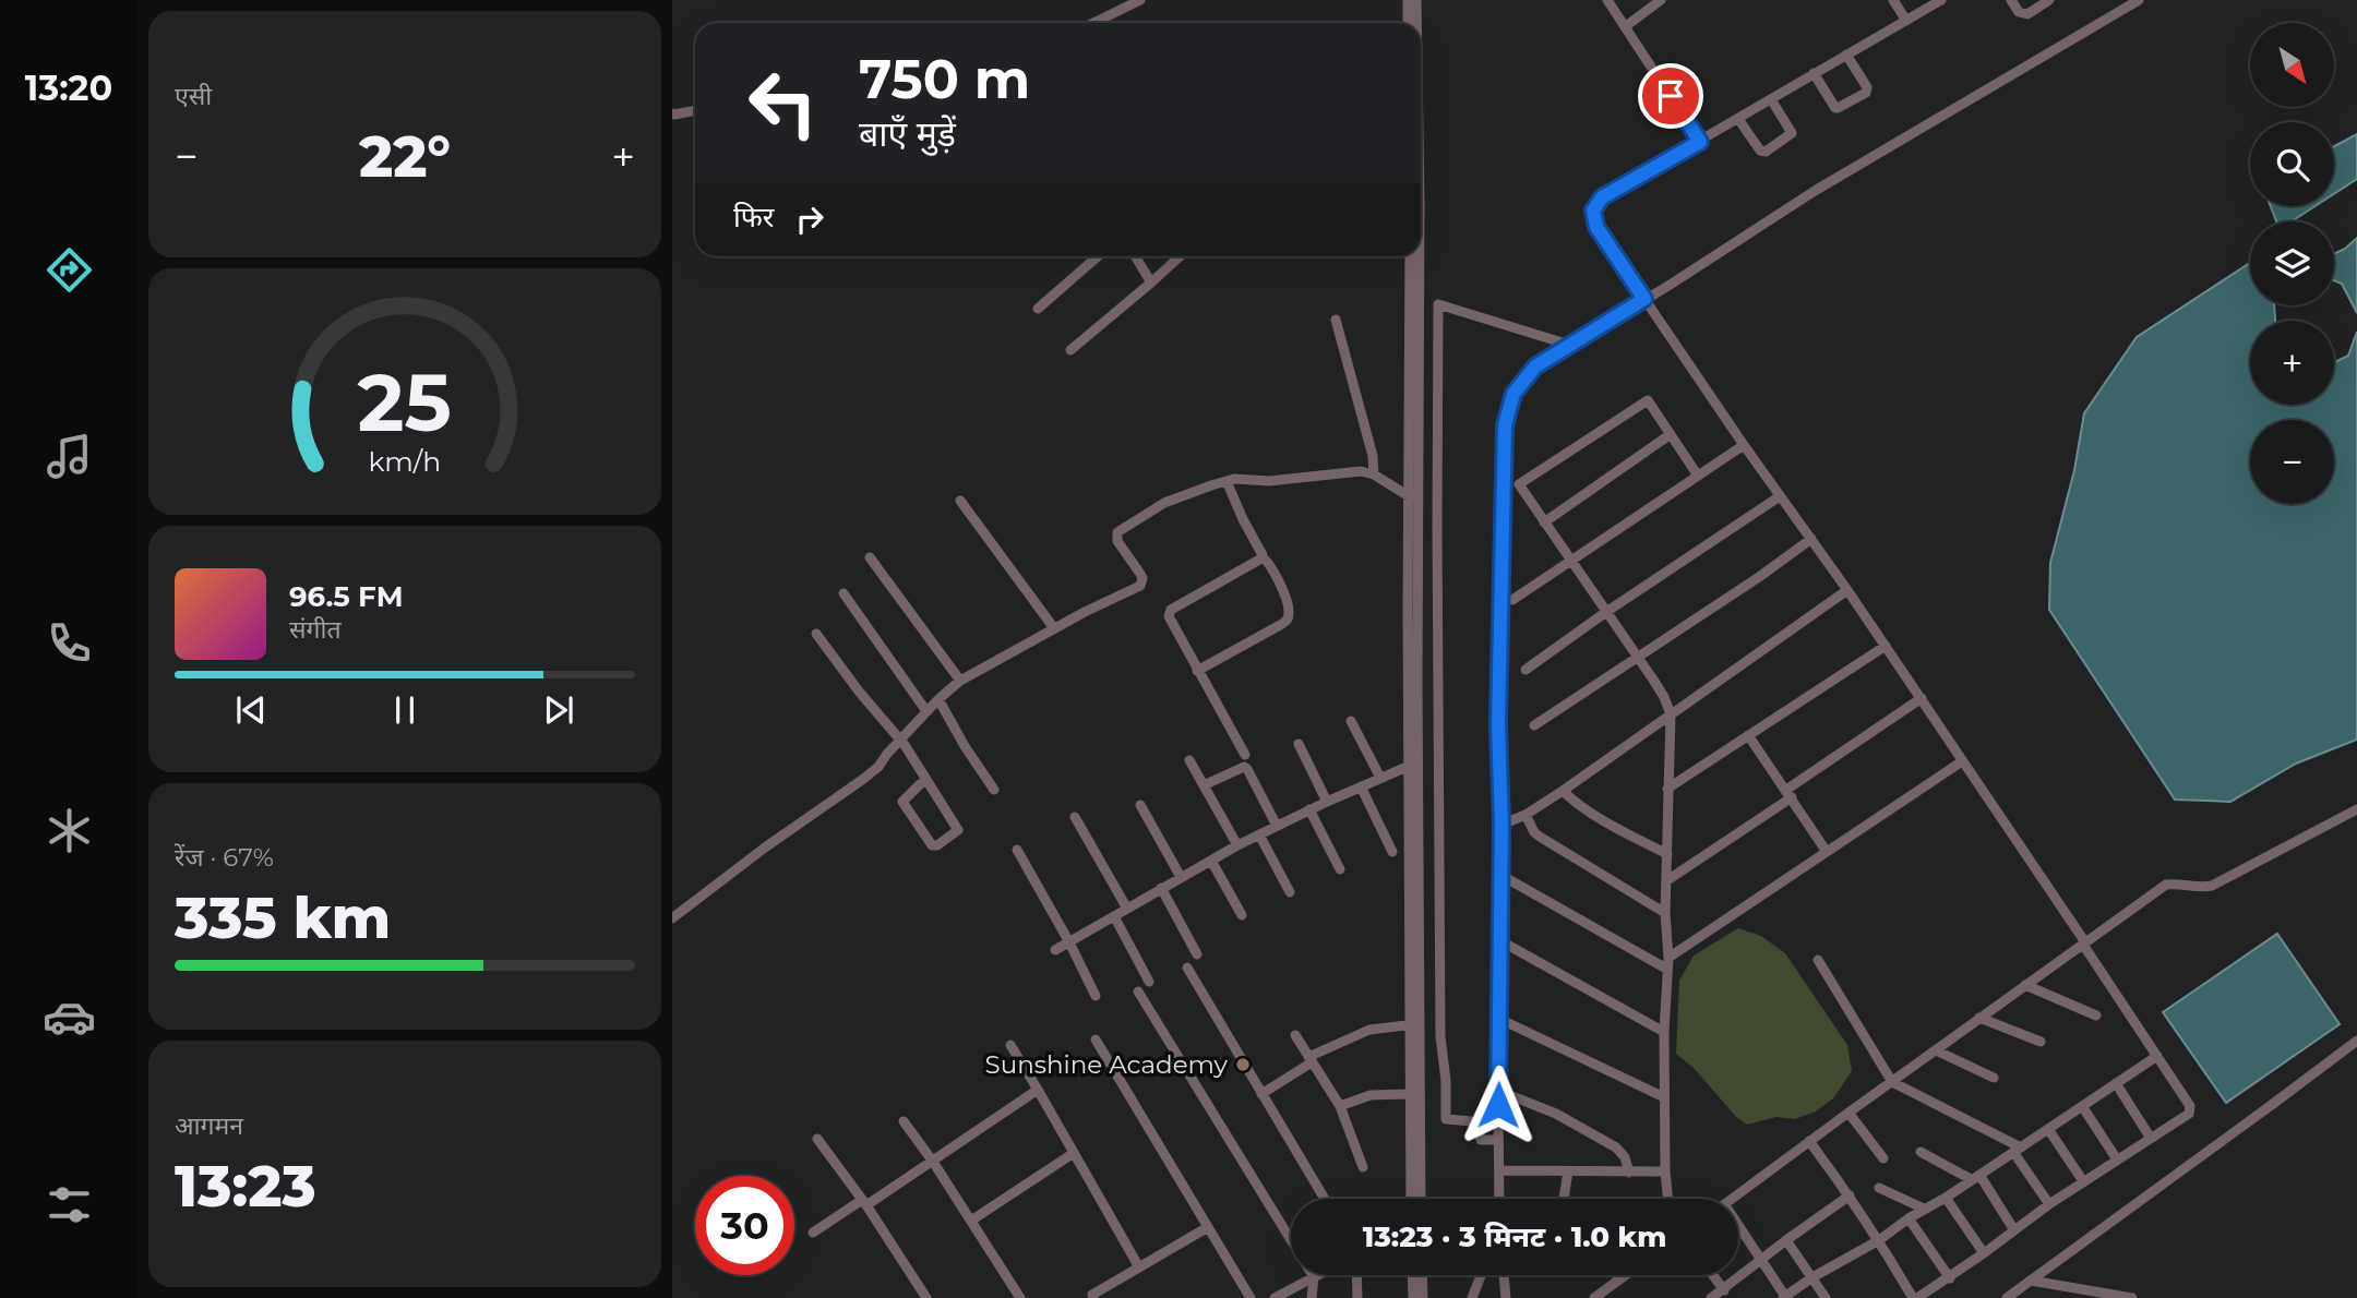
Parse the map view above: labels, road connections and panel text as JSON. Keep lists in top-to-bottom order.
{
  "places": ["Sunshine Academy"],
  "north": "bottom right",
  "page": {
    "tabs": "13:20",
    "tile": [
      "एसी",
      ["रेंज · 67%", "335 km"],
      ["आगमन", "13:23"]
    ],
    "map_buttons": ["+", "−"],
    "turn": ["750 m", "बाएँ मुड़ें"],
    "heat": ["−", "22°", "+"],
    "then": "फिर",
    "song": ["96.5 FM", "संगीत"],
    "limit": "30",
    "trip": "13:23 · 3 मिनट · 1.0 km",
    "gauge": ["25", "km/h"]
  }
}
